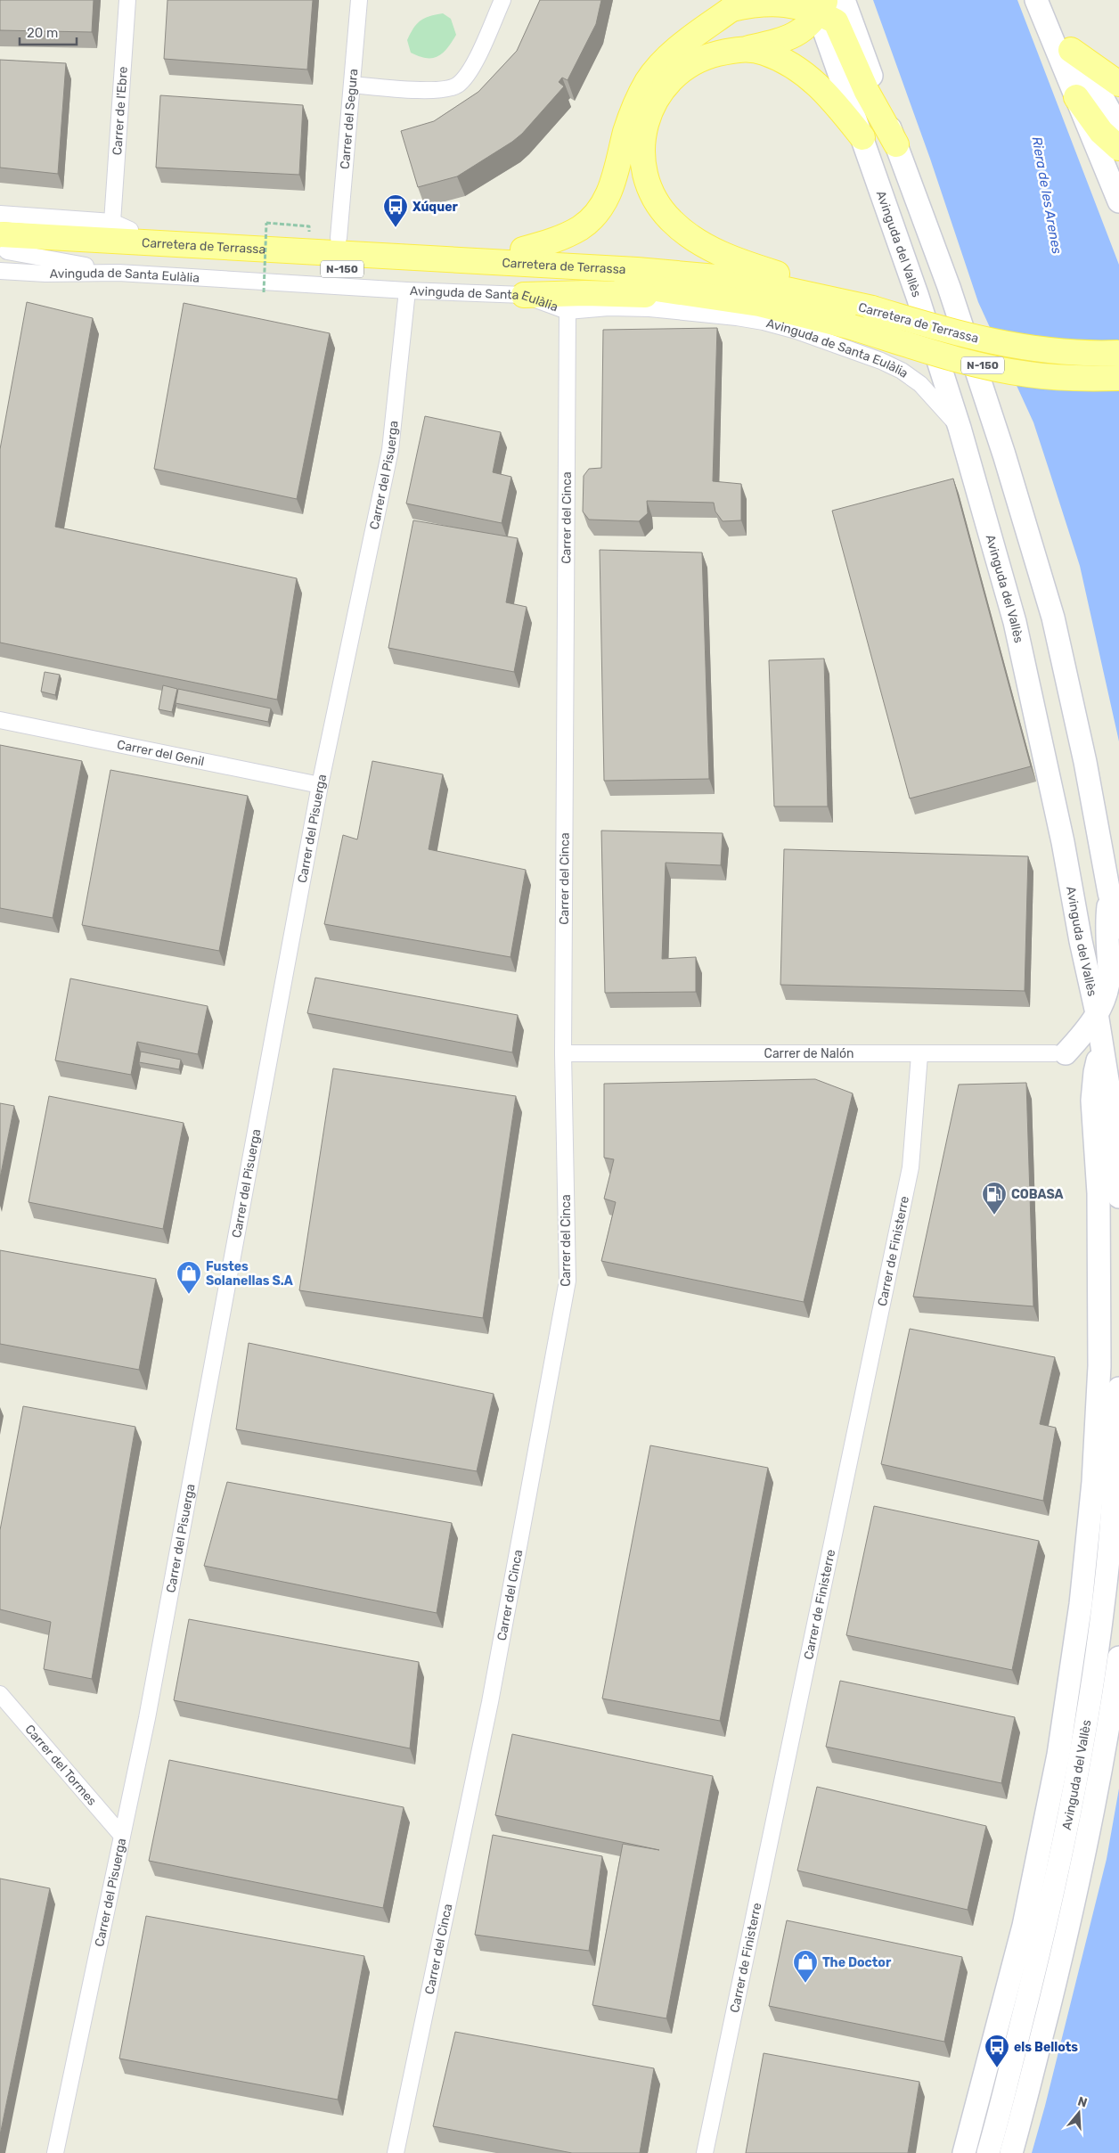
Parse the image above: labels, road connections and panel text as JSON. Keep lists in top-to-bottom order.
{
  "streets": {
    "main road": ["Avinguda del Vallès", "Carretera de Terrassa", "N-150"],
    "street": [
      "Carrer de l'Ebre",
      "Carrer del Segura",
      "Avinguda de Santa Eulàlia",
      "Carrer del Pisuerga",
      "Carrer del Cinca",
      "Carrer del Genil",
      "Carrer de Nalón",
      "Carrer de Finisterre",
      "Carrer del Tormes"
    ]
  },
  "crossings": [
    ["Avinguda del Vallès", "Avinguda de Santa Eulàlia"],
    ["Carretera de Terrassa", "Avinguda de Santa Eulàlia"],
    ["Avinguda de Santa Eulàlia", "Carrer del Pisuerga"],
    ["Avinguda de Santa Eulàlia", "Carrer del Cinca"],
    ["Carrer del Pisuerga", "Carrer del Genil"],
    ["Carrer del Pisuerga", "Carrer del Tormes"],
    ["Carrer del Cinca", "Carrer de Nalón"],
    ["Carrer de Nalón", "Carrer de Finisterre"]
  ],
  "water": ["Riera de les Arenes"],
  "places": {
    "bus stop": ["Xúquer", "els Bellots"],
    "fuel station": ["COBASA"],
    "shop": ["Fustes Solanellas S.A", "The Doctor"]
  },
  "scale_bar": "20 m",
  "north": "top"
}
